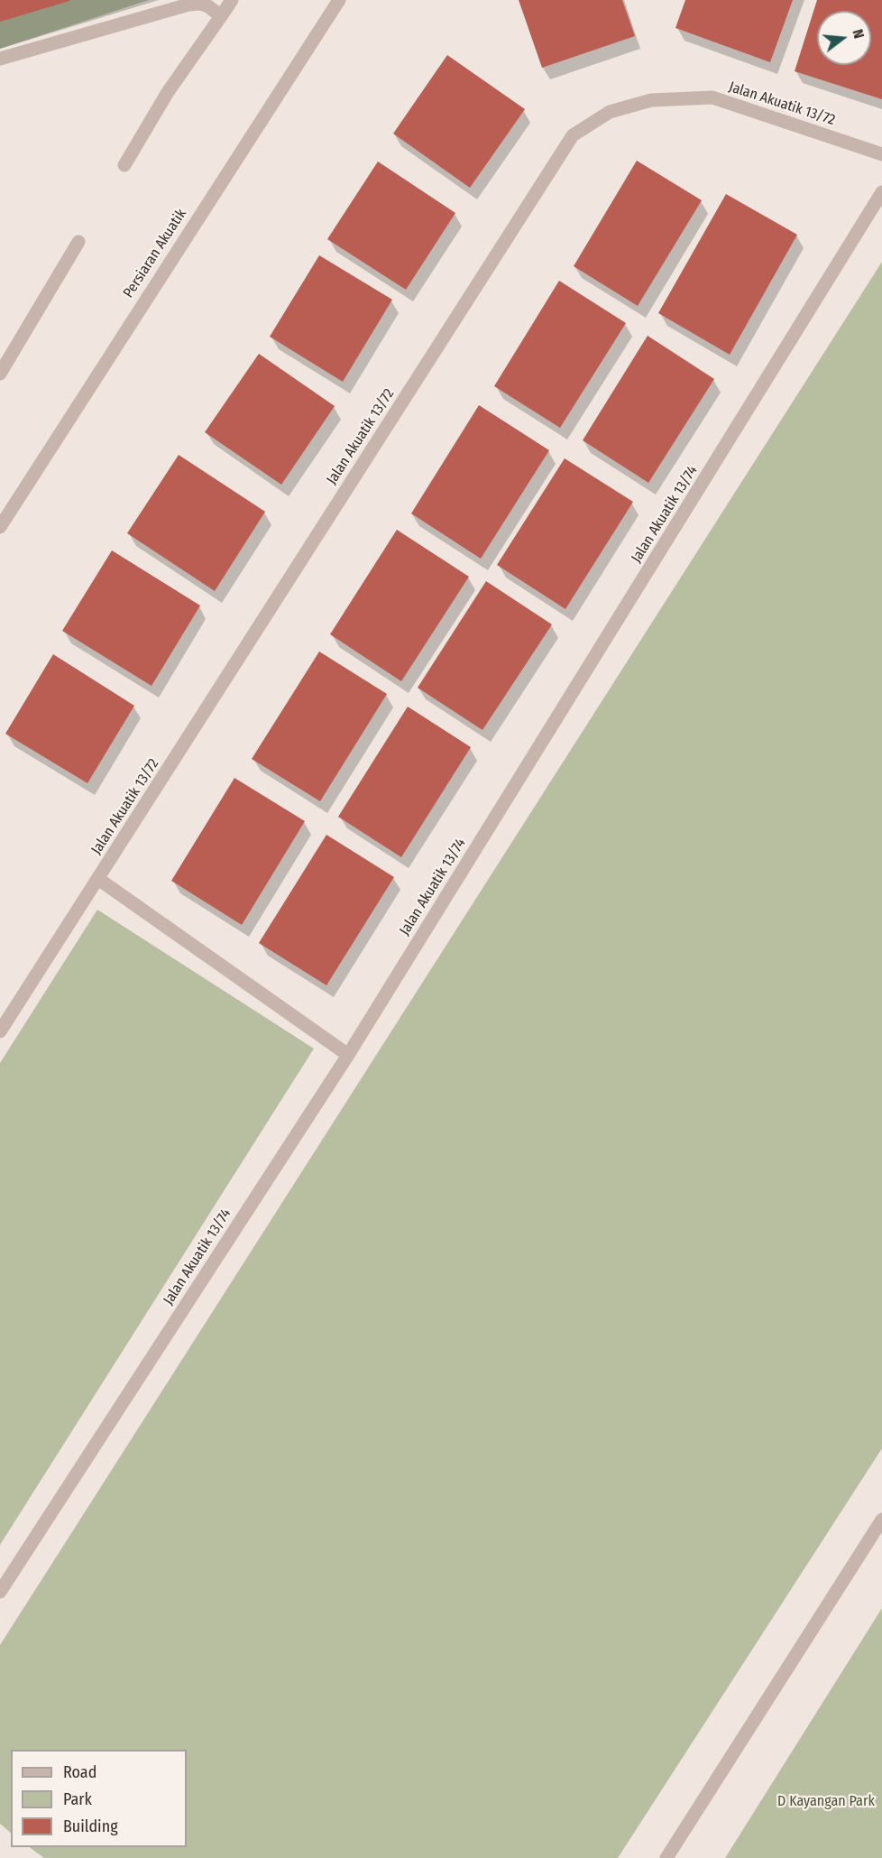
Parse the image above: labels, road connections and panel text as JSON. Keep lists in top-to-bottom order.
{
  "streets": {
    "street": ["Jalan Akuatik 13/72", "Persiaran Akuatik", "Jalan Akuatik 13/74"]
  },
  "parks": ["D Kayangan Park"],
  "legend": ["Road", "Park", "Building"],
  "north": "right"
}
